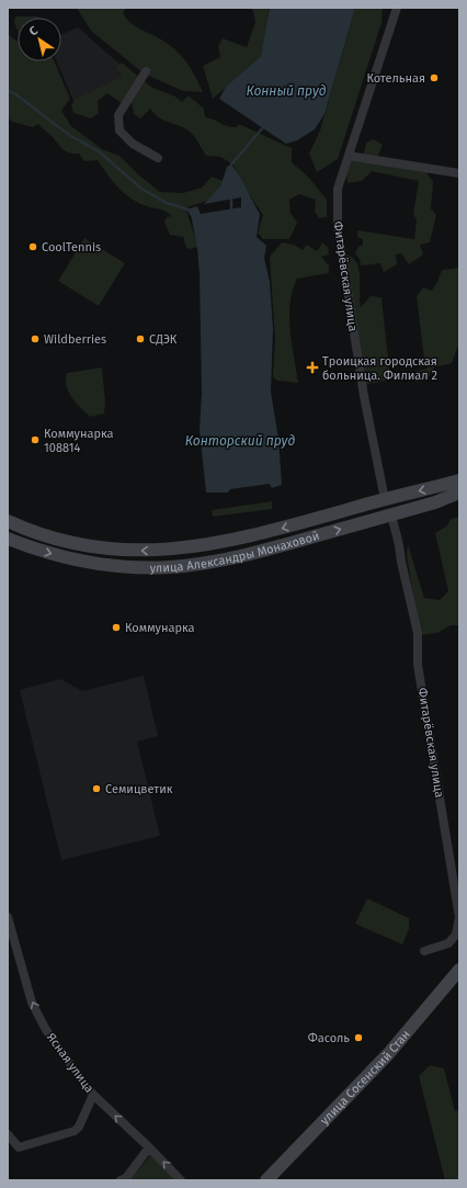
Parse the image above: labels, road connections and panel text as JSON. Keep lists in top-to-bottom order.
{
  "streets": {
    "main road": ["улица Александры Монаховой", "улица Сосенский Стан"],
    "street": ["Фитарёвская улица", "Ясная улица"]
  },
  "crossings": [
    ["Фитарёвская улица", "улица Александры Монаховой"]
  ],
  "one_way": ["Ясная улица"],
  "water": ["Конный пруд", "Конторский пруд"],
  "places": {
    "other": [
      "Котельная",
      "CoolTennis",
      "Wildberries",
      "СДЭК",
      "Коммунарка 108814",
      "Коммунарка",
      "Семицветик",
      "Фасоль"
    ],
    "health": ["Троицкая городская больница. Филиал 2"]
  },
  "north": "top left"
}
